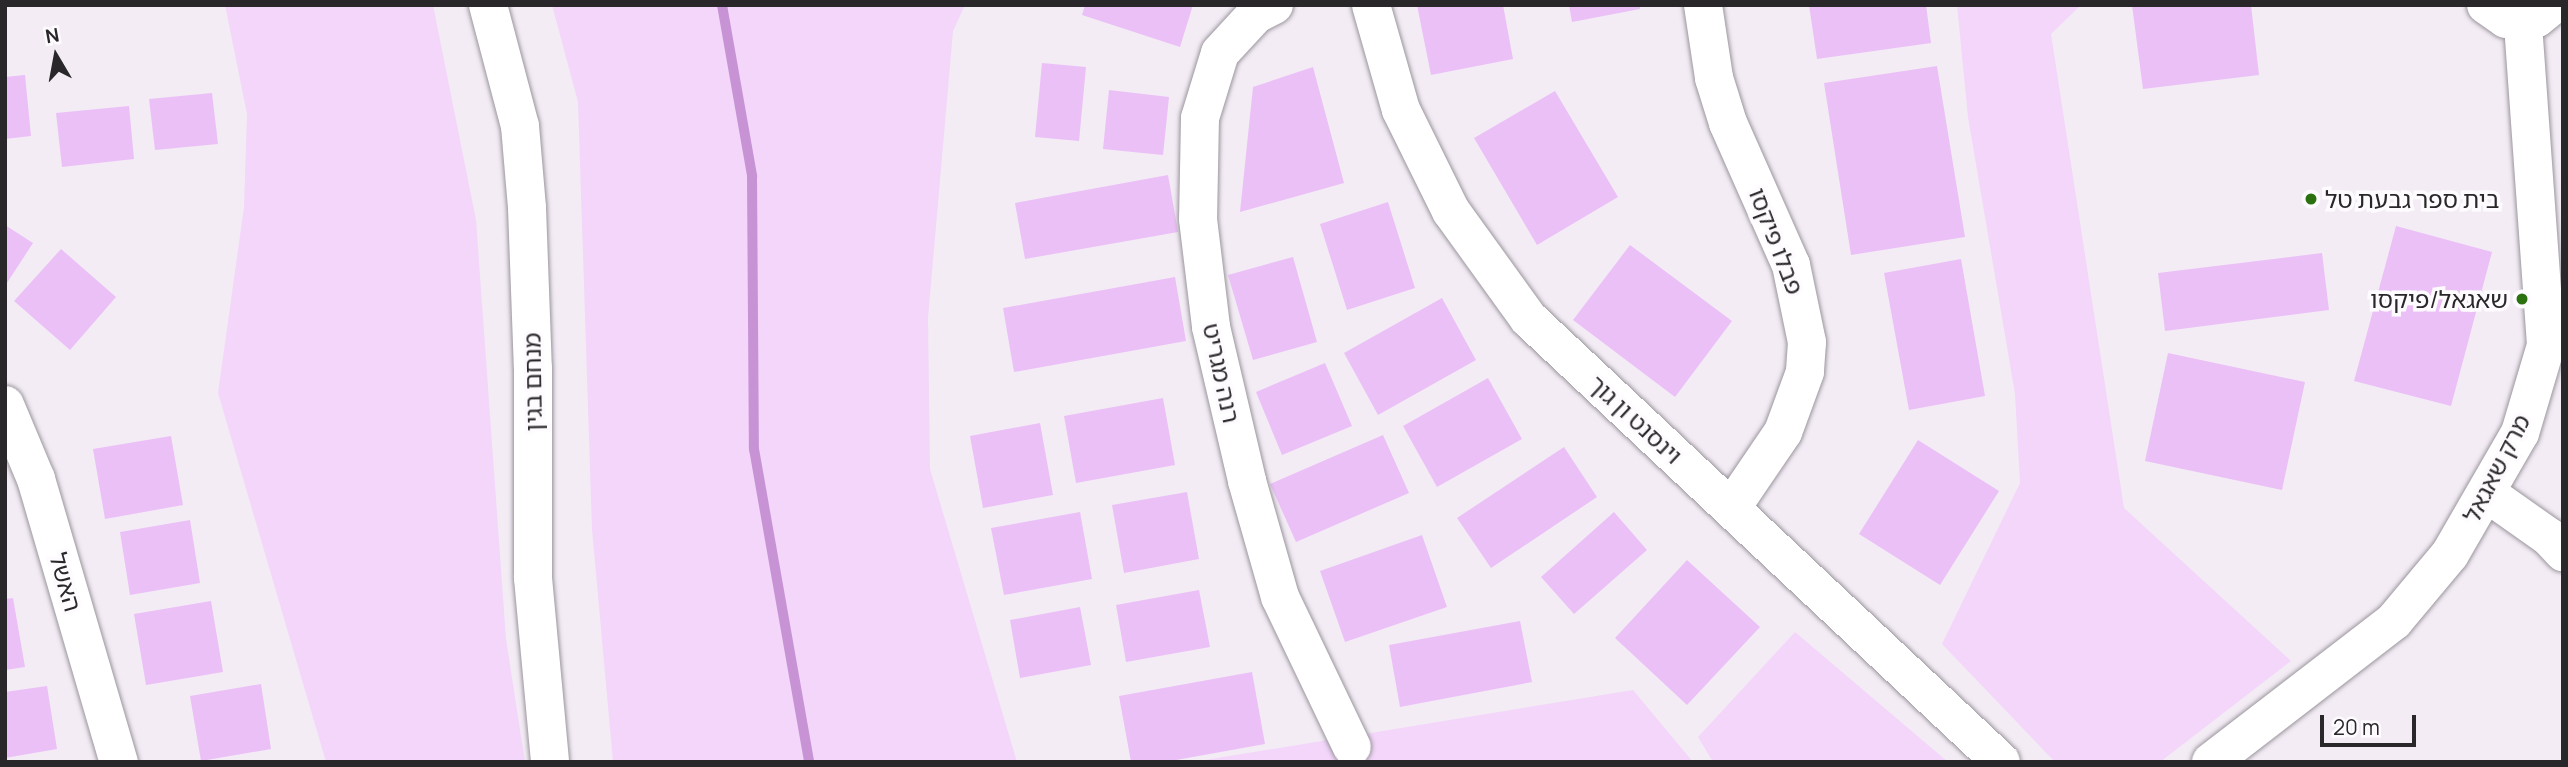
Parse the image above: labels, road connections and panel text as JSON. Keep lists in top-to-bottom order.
{
  "streets": {
    "street": [
      "פבלו פיקסו",
      "רנה מגריט",
      "מנחם בגין",
      "וינסנט ון גוך",
      "מרק שאגאל",
      "האשל"
    ]
  },
  "crossings": [
    ["פבלו פיקסו", "וינסנט ון גוך"]
  ],
  "places": ["בית ספר גבעת טל", "שאגאל/פיקסו"],
  "scale_bar": "20 m",
  "north": "top"
}
